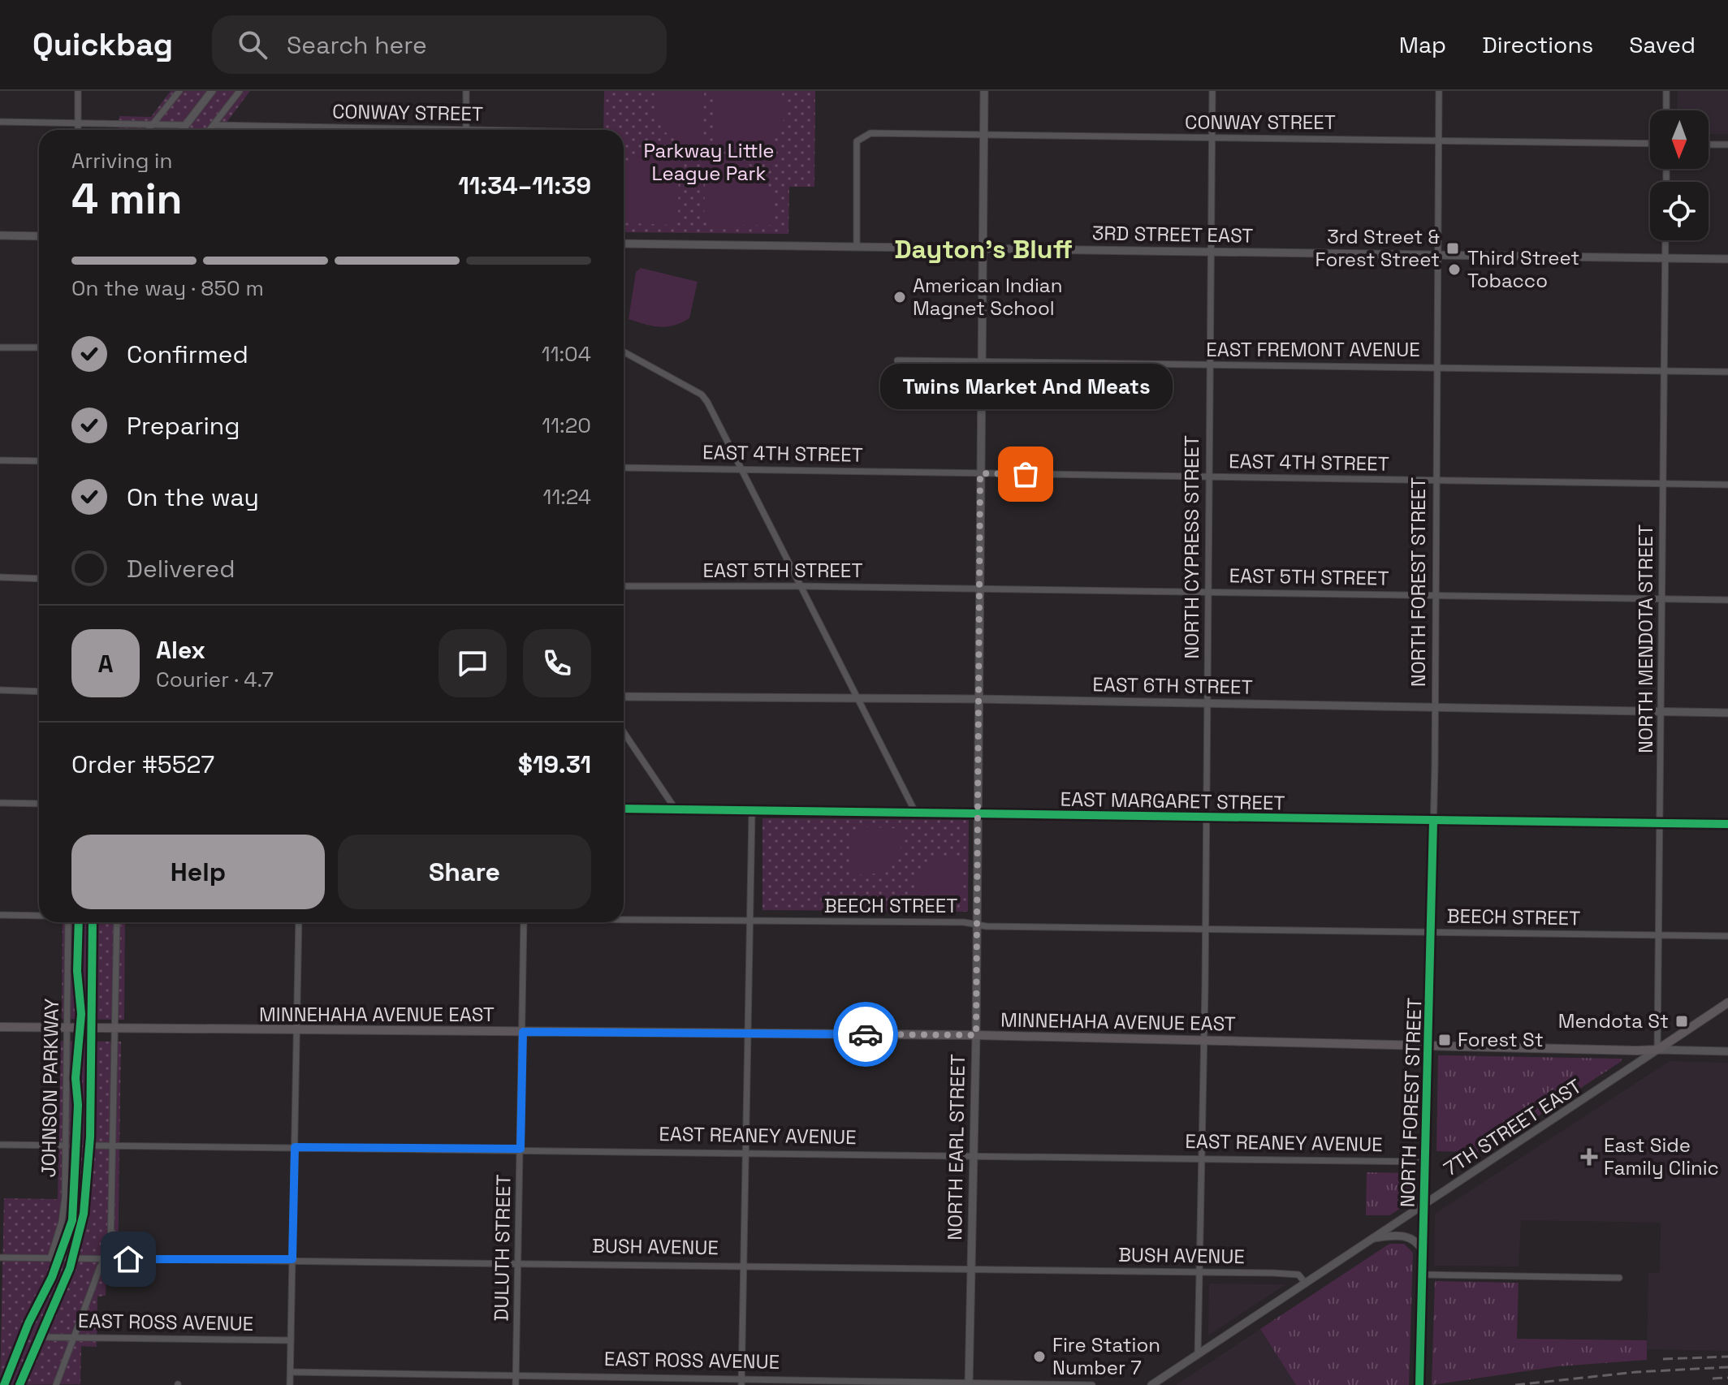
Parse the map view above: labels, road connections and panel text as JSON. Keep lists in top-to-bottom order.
{
  "streets": {
    "main road": ["MINNEHAHA AVENUE EAST", "7TH STREET EAST"],
    "street": [
      "CONWAY STREET",
      "3RD STREET EAST",
      "EAST FREMONT AVENUE",
      "EAST 4TH STREET",
      "NORTH CYPRESS STREET",
      "EAST 5TH STREET",
      "NORTH FOREST STREET",
      "NORTH MENDOTA STREET",
      "EAST 6TH STREET",
      "EAST MARGARET STREET",
      "BEECH STREET",
      "JOHNSON PARKWAY",
      "EAST REANEY AVENUE",
      "NORTH EARL STREET",
      "BUSH AVENUE",
      "DULUTH STREET",
      "EAST ROSS AVENUE"
    ]
  },
  "crossings": [
    ["CONWAY STREET", "3RD STREET EAST"],
    ["CONWAY STREET", "NORTH CYPRESS STREET"],
    ["CONWAY STREET", "NORTH FOREST STREET"],
    ["CONWAY STREET", "NORTH EARL STREET"],
    ["3RD STREET EAST", "NORTH CYPRESS STREET"],
    ["3RD STREET EAST", "NORTH FOREST STREET"],
    ["3RD STREET EAST", "NORTH MENDOTA STREET"],
    ["3RD STREET EAST", "NORTH EARL STREET"],
    ["EAST FREMONT AVENUE", "NORTH CYPRESS STREET"],
    ["EAST FREMONT AVENUE", "NORTH FOREST STREET"],
    ["EAST FREMONT AVENUE", "NORTH MENDOTA STREET"],
    ["EAST FREMONT AVENUE", "NORTH EARL STREET"],
    ["EAST 4TH STREET", "NORTH CYPRESS STREET"],
    ["EAST 4TH STREET", "NORTH FOREST STREET"],
    ["EAST 4TH STREET", "NORTH MENDOTA STREET"],
    ["EAST 4TH STREET", "NORTH EARL STREET"],
    ["NORTH CYPRESS STREET", "EAST 5TH STREET"],
    ["NORTH CYPRESS STREET", "EAST 6TH STREET"],
    ["NORTH CYPRESS STREET", "EAST MARGARET STREET"],
    ["NORTH CYPRESS STREET", "BEECH STREET"],
    ["NORTH CYPRESS STREET", "MINNEHAHA AVENUE EAST"],
    ["NORTH CYPRESS STREET", "7TH STREET EAST"],
    ["NORTH CYPRESS STREET", "EAST REANEY AVENUE"],
    ["NORTH CYPRESS STREET", "BUSH AVENUE"],
    ["EAST 5TH STREET", "NORTH FOREST STREET"],
    ["EAST 5TH STREET", "NORTH MENDOTA STREET"],
    ["EAST 5TH STREET", "NORTH EARL STREET"],
    ["NORTH FOREST STREET", "EAST 6TH STREET"],
    ["NORTH FOREST STREET", "EAST MARGARET STREET"],
    ["NORTH FOREST STREET", "BEECH STREET"],
    ["NORTH FOREST STREET", "MINNEHAHA AVENUE EAST"],
    ["NORTH FOREST STREET", "7TH STREET EAST"],
    ["NORTH FOREST STREET", "EAST REANEY AVENUE"],
    ["NORTH MENDOTA STREET", "EAST 6TH STREET"],
    ["NORTH MENDOTA STREET", "EAST MARGARET STREET"],
    ["NORTH MENDOTA STREET", "BEECH STREET"],
    ["NORTH MENDOTA STREET", "MINNEHAHA AVENUE EAST"],
    ["NORTH MENDOTA STREET", "7TH STREET EAST"],
    ["EAST 6TH STREET", "NORTH EARL STREET"],
    ["EAST MARGARET STREET", "NORTH EARL STREET"],
    ["BEECH STREET", "NORTH EARL STREET"],
    ["MINNEHAHA AVENUE EAST", "JOHNSON PARKWAY"],
    ["MINNEHAHA AVENUE EAST", "7TH STREET EAST"],
    ["MINNEHAHA AVENUE EAST", "NORTH EARL STREET"],
    ["MINNEHAHA AVENUE EAST", "DULUTH STREET"],
    ["JOHNSON PARKWAY", "EAST REANEY AVENUE"],
    ["JOHNSON PARKWAY", "BUSH AVENUE"],
    ["JOHNSON PARKWAY", "EAST ROSS AVENUE"],
    ["7TH STREET EAST", "BUSH AVENUE"],
    ["EAST REANEY AVENUE", "NORTH EARL STREET"],
    ["EAST REANEY AVENUE", "DULUTH STREET"],
    ["NORTH EARL STREET", "BUSH AVENUE"],
    ["NORTH EARL STREET", "EAST ROSS AVENUE"],
    ["BUSH AVENUE", "DULUTH STREET"],
    ["DULUTH STREET", "EAST ROSS AVENUE"]
  ],
  "districts": ["Dayton's Bluff"],
  "parks": ["Parkway Little League Park"],
  "places": {
    "transit": ["3rd Street & Forest Street", "Mendota St", "Forest St"],
    "other": [
      "Third Street Tobacco",
      "American Indian Magnet School",
      "Twins Market And Meats",
      "Fire Station Number 7"
    ],
    "health": ["East Side Family Clinic"]
  },
  "north": "bottom",
  "page": {
    "header": "Quickbag",
    "search": "Search here",
    "nav": ["Map", "Directions", "Saved"],
    "heading": ["4 min", "Arriving in", "11:34–11:39"],
    "panel": [
      "Alex",
      "Courier · 4.7",
      "Order #5527",
      "$19.31"
    ],
    "bar": "On the way · 850 m",
    "list": [
      ["Confirmed", "11:04"],
      ["Preparing", "11:20"],
      ["On the way", "11:24"],
      "Delivered"
    ],
    "bubble": "Twins Market And Meats",
    "round": "A",
    "buttons": ["Help", "Share"]
  }
}
